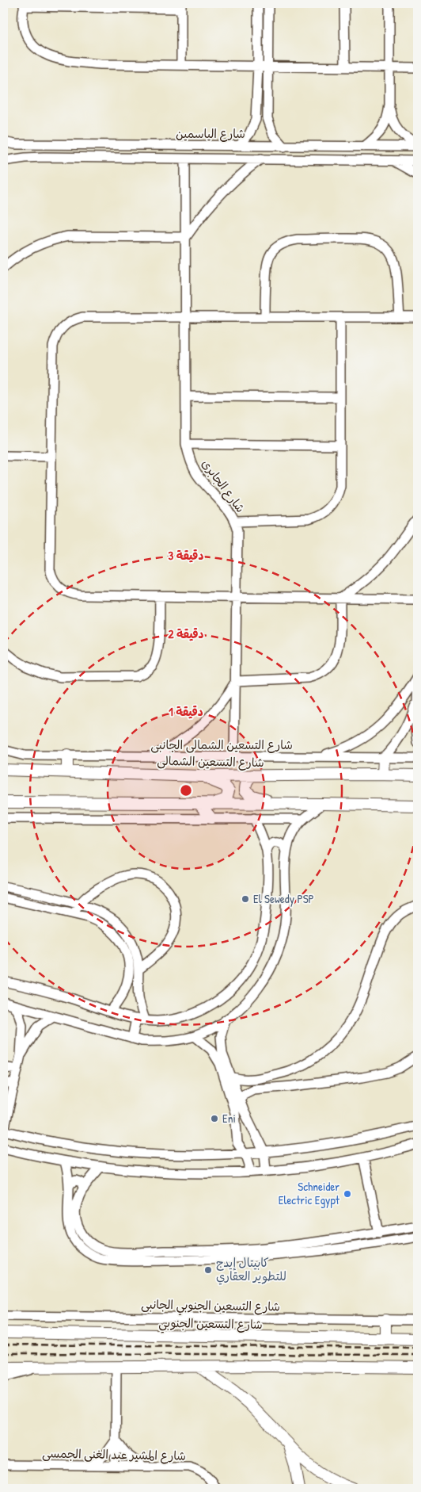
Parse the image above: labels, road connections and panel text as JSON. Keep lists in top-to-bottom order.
{
  "streets": {
    "main road": ["شارع التسعين الشمالى", "شارع التسعين الجنوبي"],
    "street": [
      "شارع الياسمين",
      "شارع الجابرى",
      "شارع التسعين الشمالى الجانبى",
      "شارع التسعين الجنوبي الجانبى",
      "شارع المشير عبد الغنى الجمسى"
    ]
  },
  "crossings": [
    ["شارع الياسمين", "شارع الجابرى"],
    ["شارع الجابرى", "شارع التسعين الشمالى الجانبى"]
  ],
  "places": [
    "El Sewedy PSP",
    "Eni",
    "Schneider Electric Egypt",
    "كابيتال إيدج للتطوير العقاري"
  ],
  "rings": ["3 دقيقة", "2 دقيقة", "1 دقيقة"]
}
